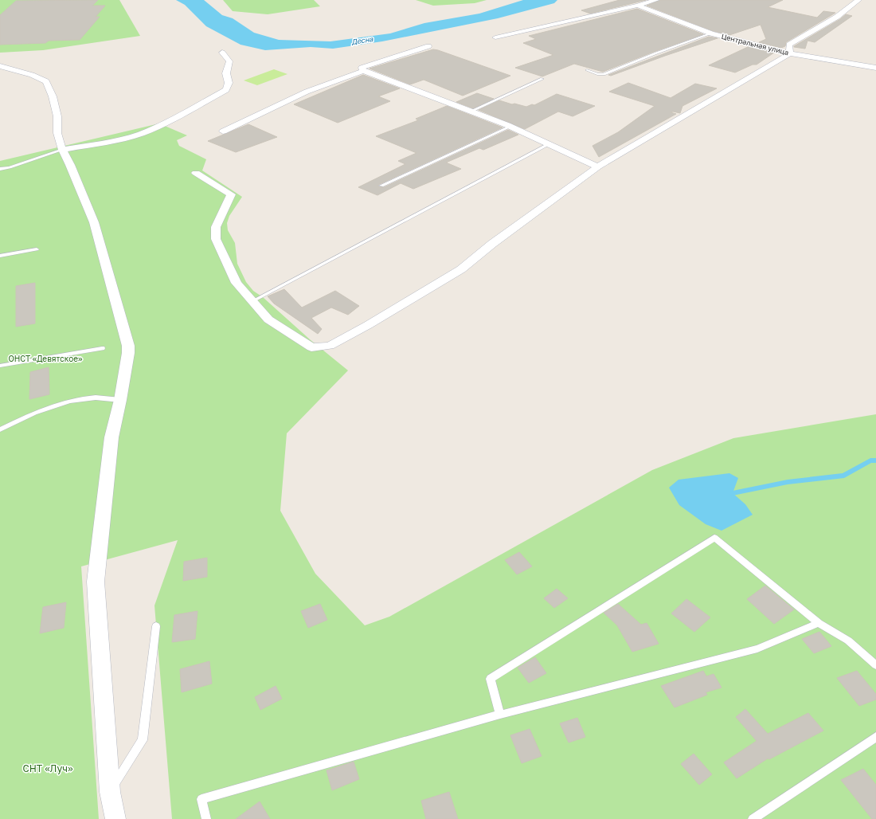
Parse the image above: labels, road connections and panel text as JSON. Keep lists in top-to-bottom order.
{
  "streets": {
    "street": ["Центральная улица"]
  },
  "water": ["Десна"],
  "parks": ["ОНСТ «Девятское»", "СНТ «Луч»"]
}
